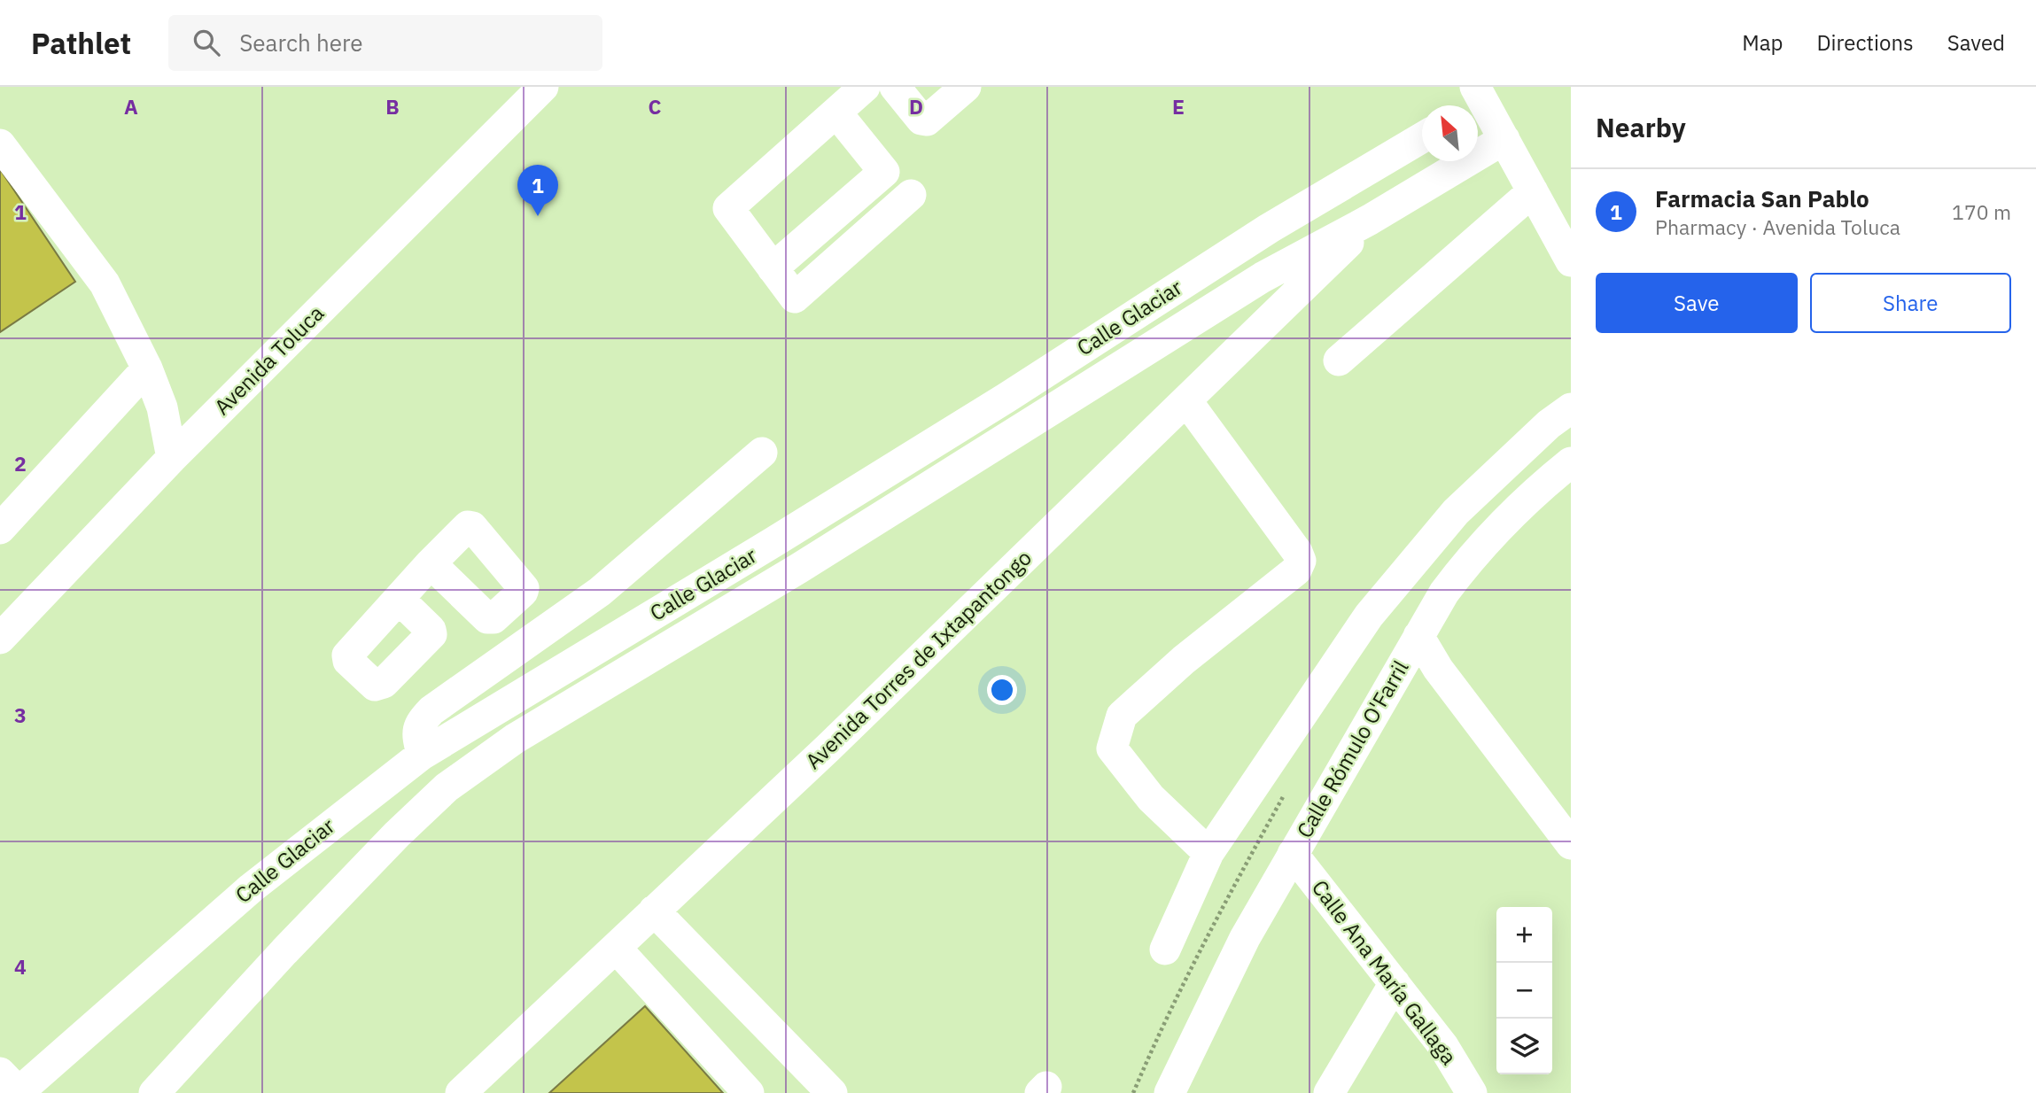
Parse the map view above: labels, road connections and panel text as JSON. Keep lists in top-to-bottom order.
{
  "streets": {
    "street": [
      "Calle Glaciar",
      "Avenida Toluca",
      "Avenida Torres de Ixtapantongo",
      "Calle Rómulo O'Farril",
      "Calle Ana María Gallaga"
    ]
  },
  "crossings": [
    ["Calle Glaciar", "Avenida Torres de Ixtapantongo"],
    ["Calle Rómulo O'Farril", "Calle Ana María Gallaga"]
  ],
  "north": "top left",
  "page": {
    "header": "Pathlet",
    "search": "Search here",
    "nav": ["Map", "Directions", "Saved"],
    "heading": "Nearby",
    "pins": "1",
    "list": [
      {
        "mark": "1",
        "name": "Farmacia San Pablo",
        "note": "Pharmacy · Avenida Toluca",
        "value": "170 m"
      }
    ],
    "buttons": ["Save", "Share"],
    "map_buttons": ["+", "−"]
  },
  "grid": {
    "columns": [
      "A",
      "B",
      "C",
      "D",
      "E"
    ],
    "rows": [
      "1",
      "2",
      "3",
      "4"
    ]
  }
}
